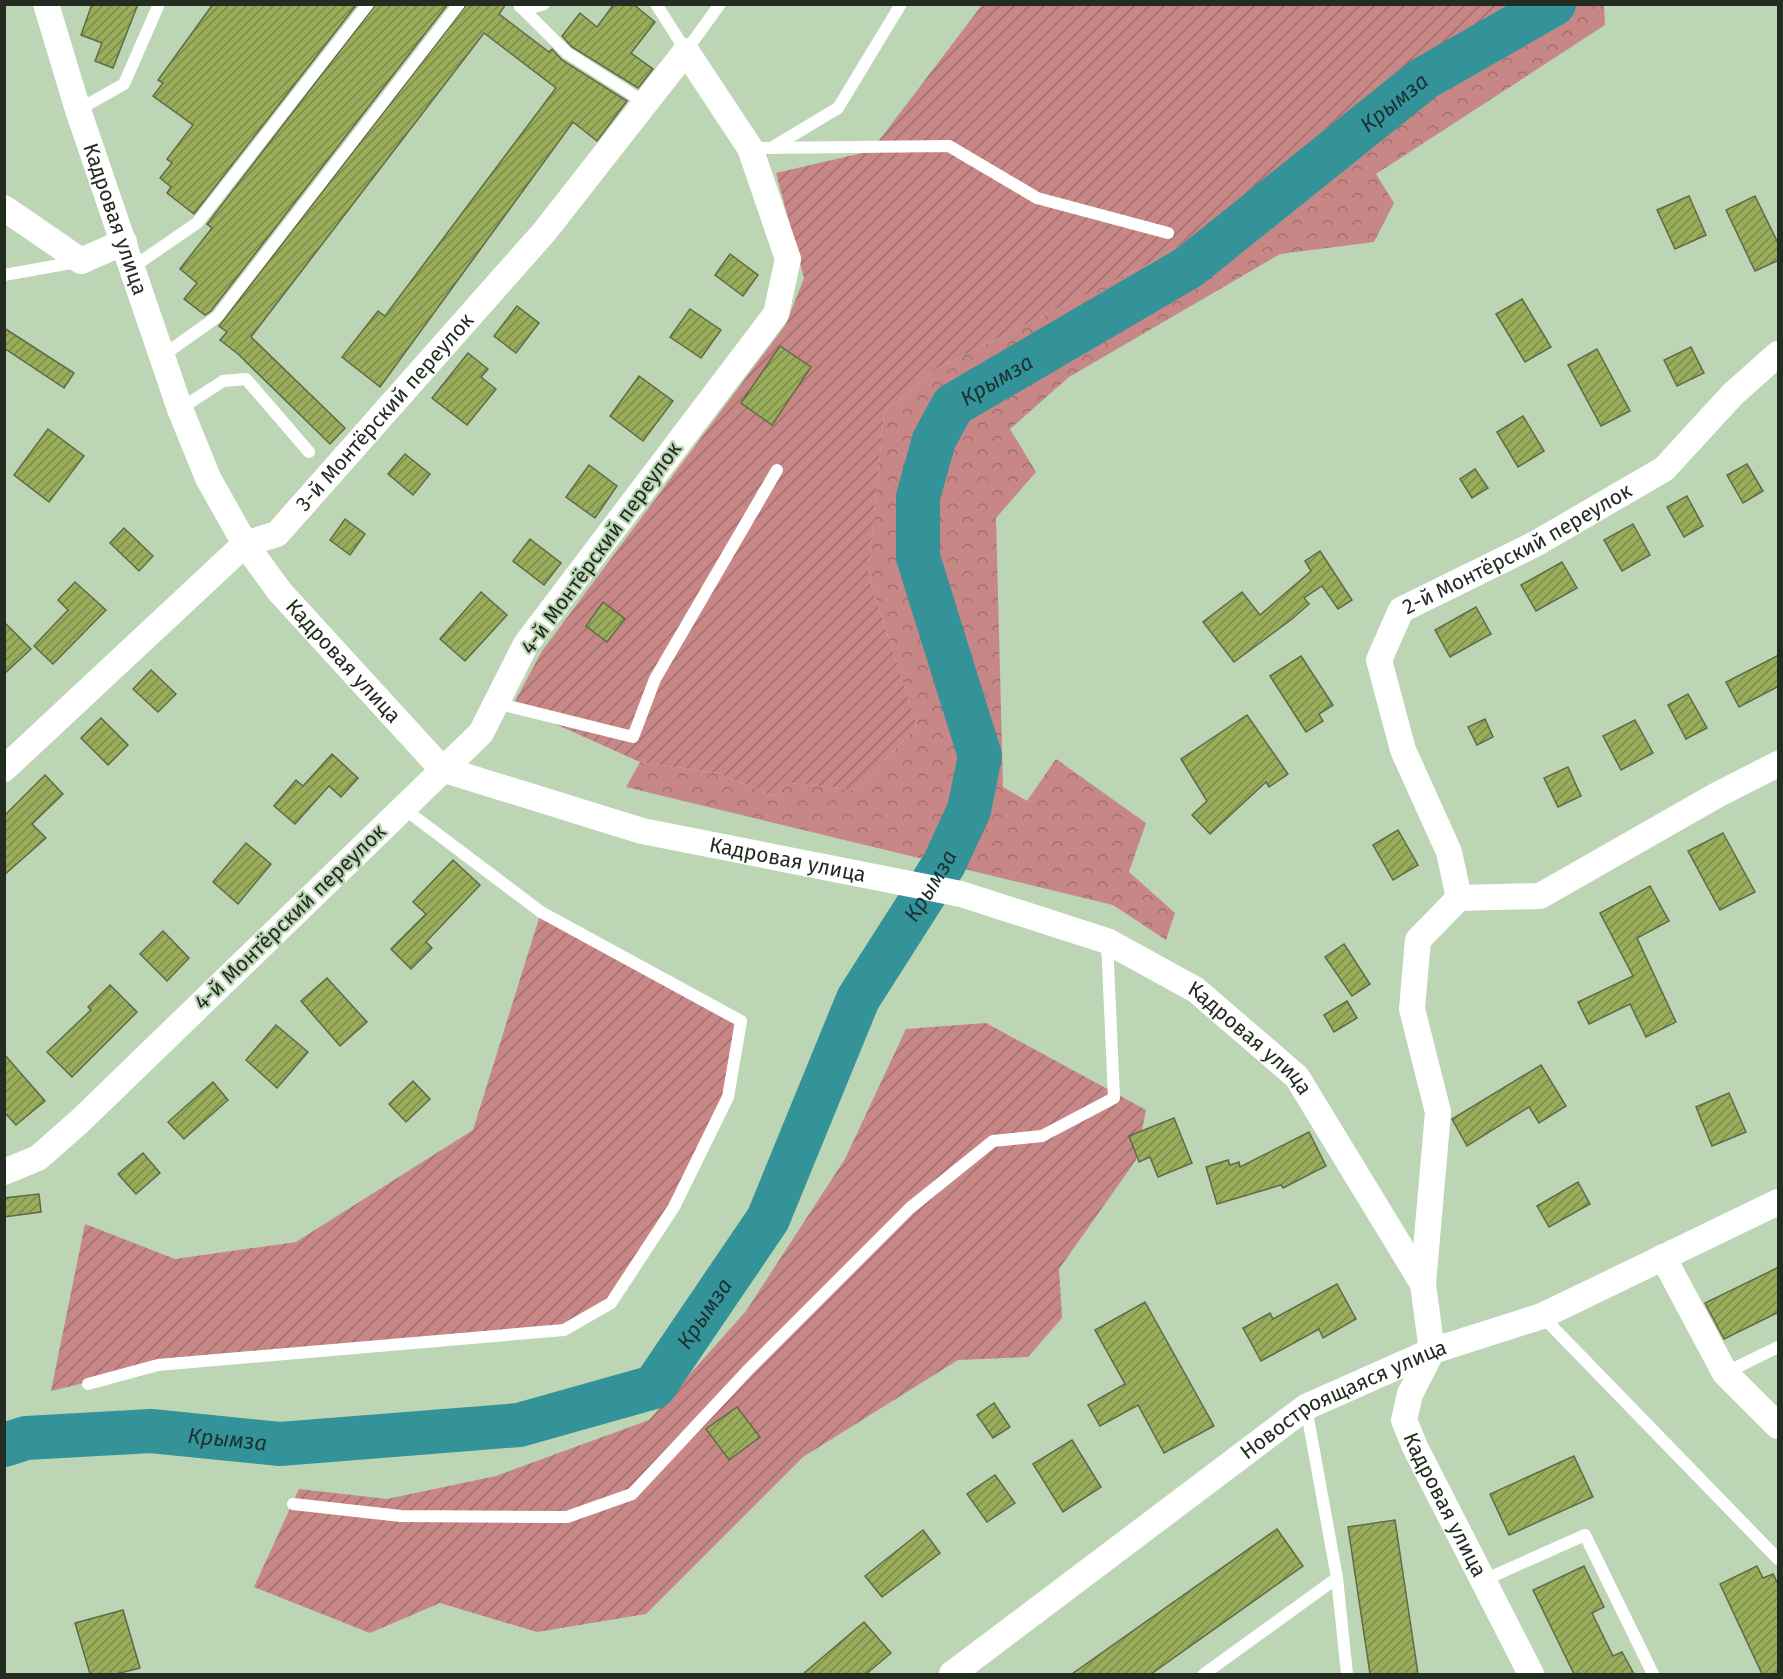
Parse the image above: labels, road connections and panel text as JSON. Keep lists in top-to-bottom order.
{
  "streets": {
    "street": [
      "Кадровая улица",
      "3-й Монтёрский переулок",
      "4-й Монтёрский переулок",
      "2-й Монтёрский переулок",
      "Новостроящаяся улица"
    ]
  },
  "crossings": [
    ["Кадровая улица", "3-й Монтёрский переулок"],
    ["Кадровая улица", "4-й Монтёрский переулок"],
    ["Кадровая улица", "Новостроящаяся улица"],
    ["3-й Монтёрский переулок", "4-й Монтёрский переулок"]
  ],
  "water": ["Крымза"]
}
